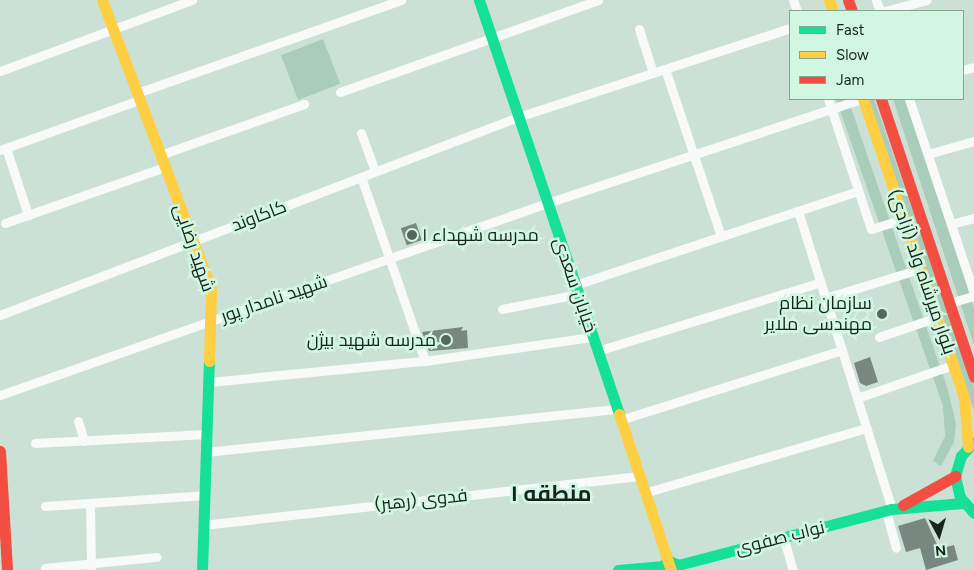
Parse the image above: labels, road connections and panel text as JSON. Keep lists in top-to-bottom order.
{
  "streets": {
    "main road": [
      "شهید رضایی",
      "بلوار میرشاه ولد (آزادی)",
      "خیابان سعدی",
      "نواب صفوی"
    ],
    "street": ["کاکاوند", "شهید نامدار پور", "فدوی (رهبر)"]
  },
  "crossings": [
    ["کاکاوند", "شهید رضایی"],
    ["کاکاوند", "خیابان سعدی"],
    ["شهید رضایی", "شهید نامدار پور"],
    ["شهید رضایی", "فدوی (رهبر)"],
    ["خیابان سعدی", "شهید نامدار پور"],
    ["خیابان سعدی", "فدوی (رهبر)"],
    ["خیابان سعدی", "نواب صفوی"]
  ],
  "districts": ["منطقه ۱"],
  "places": ["مدرسه شهداء ۱", "سازمان نظام مهندسی ملایر", "مدرسه شهید بیژن"],
  "legend": ["Fast", "Slow", "Jam"],
  "north": "bottom"
}
